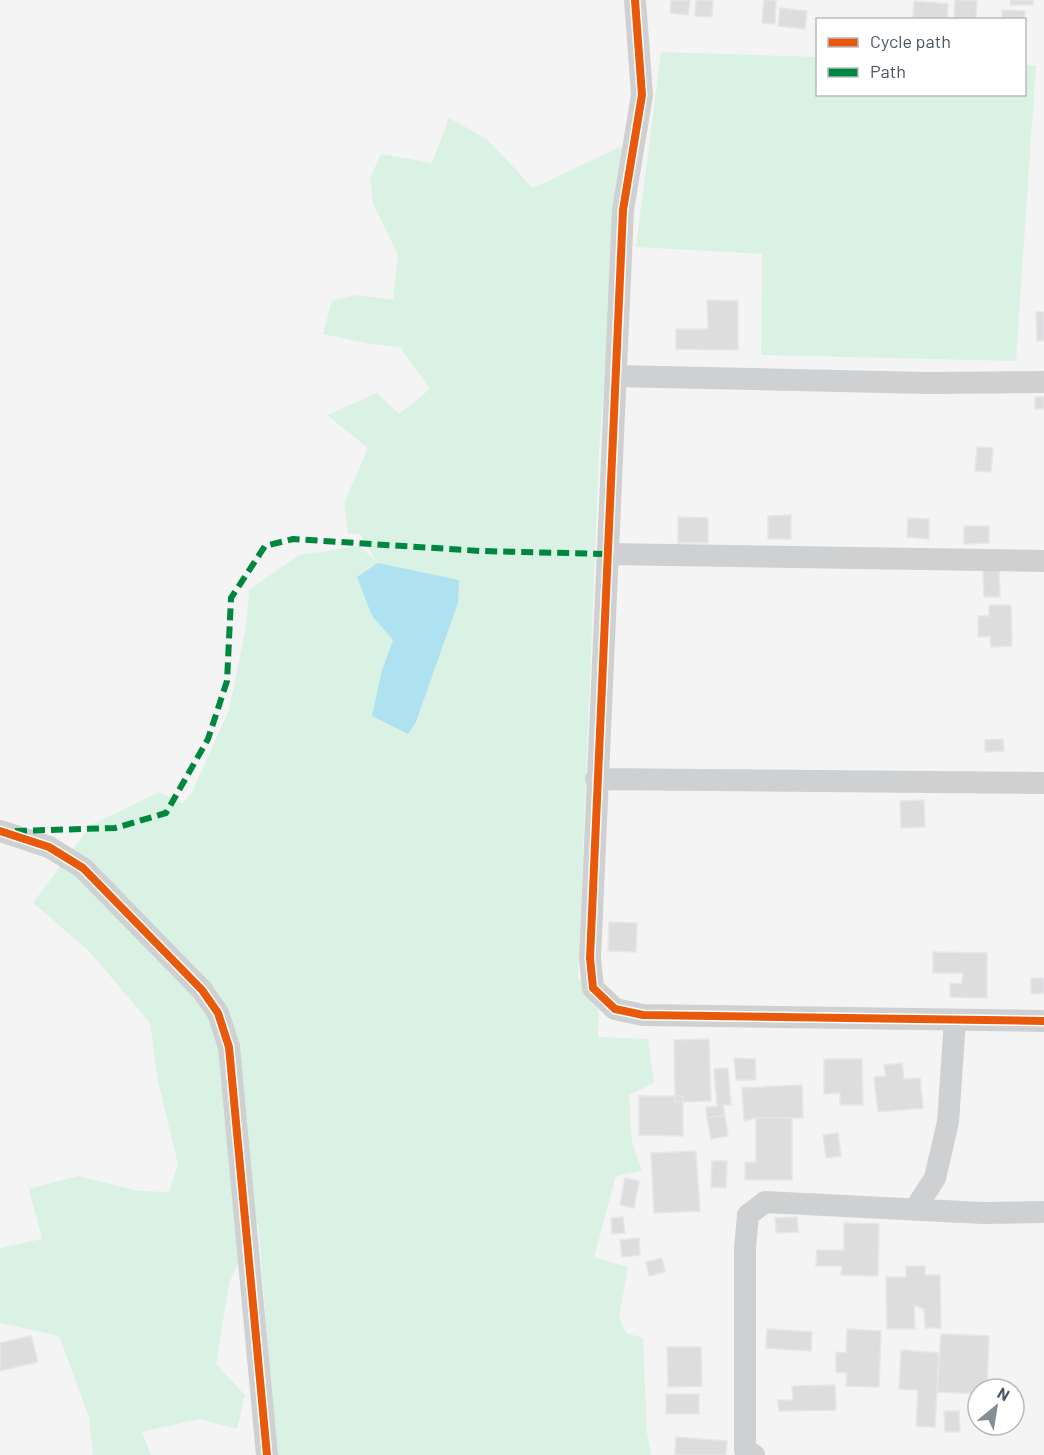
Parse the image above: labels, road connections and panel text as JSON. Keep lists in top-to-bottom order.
{
  "legend": ["Cycle path", "Path"],
  "north": "top right"
}
